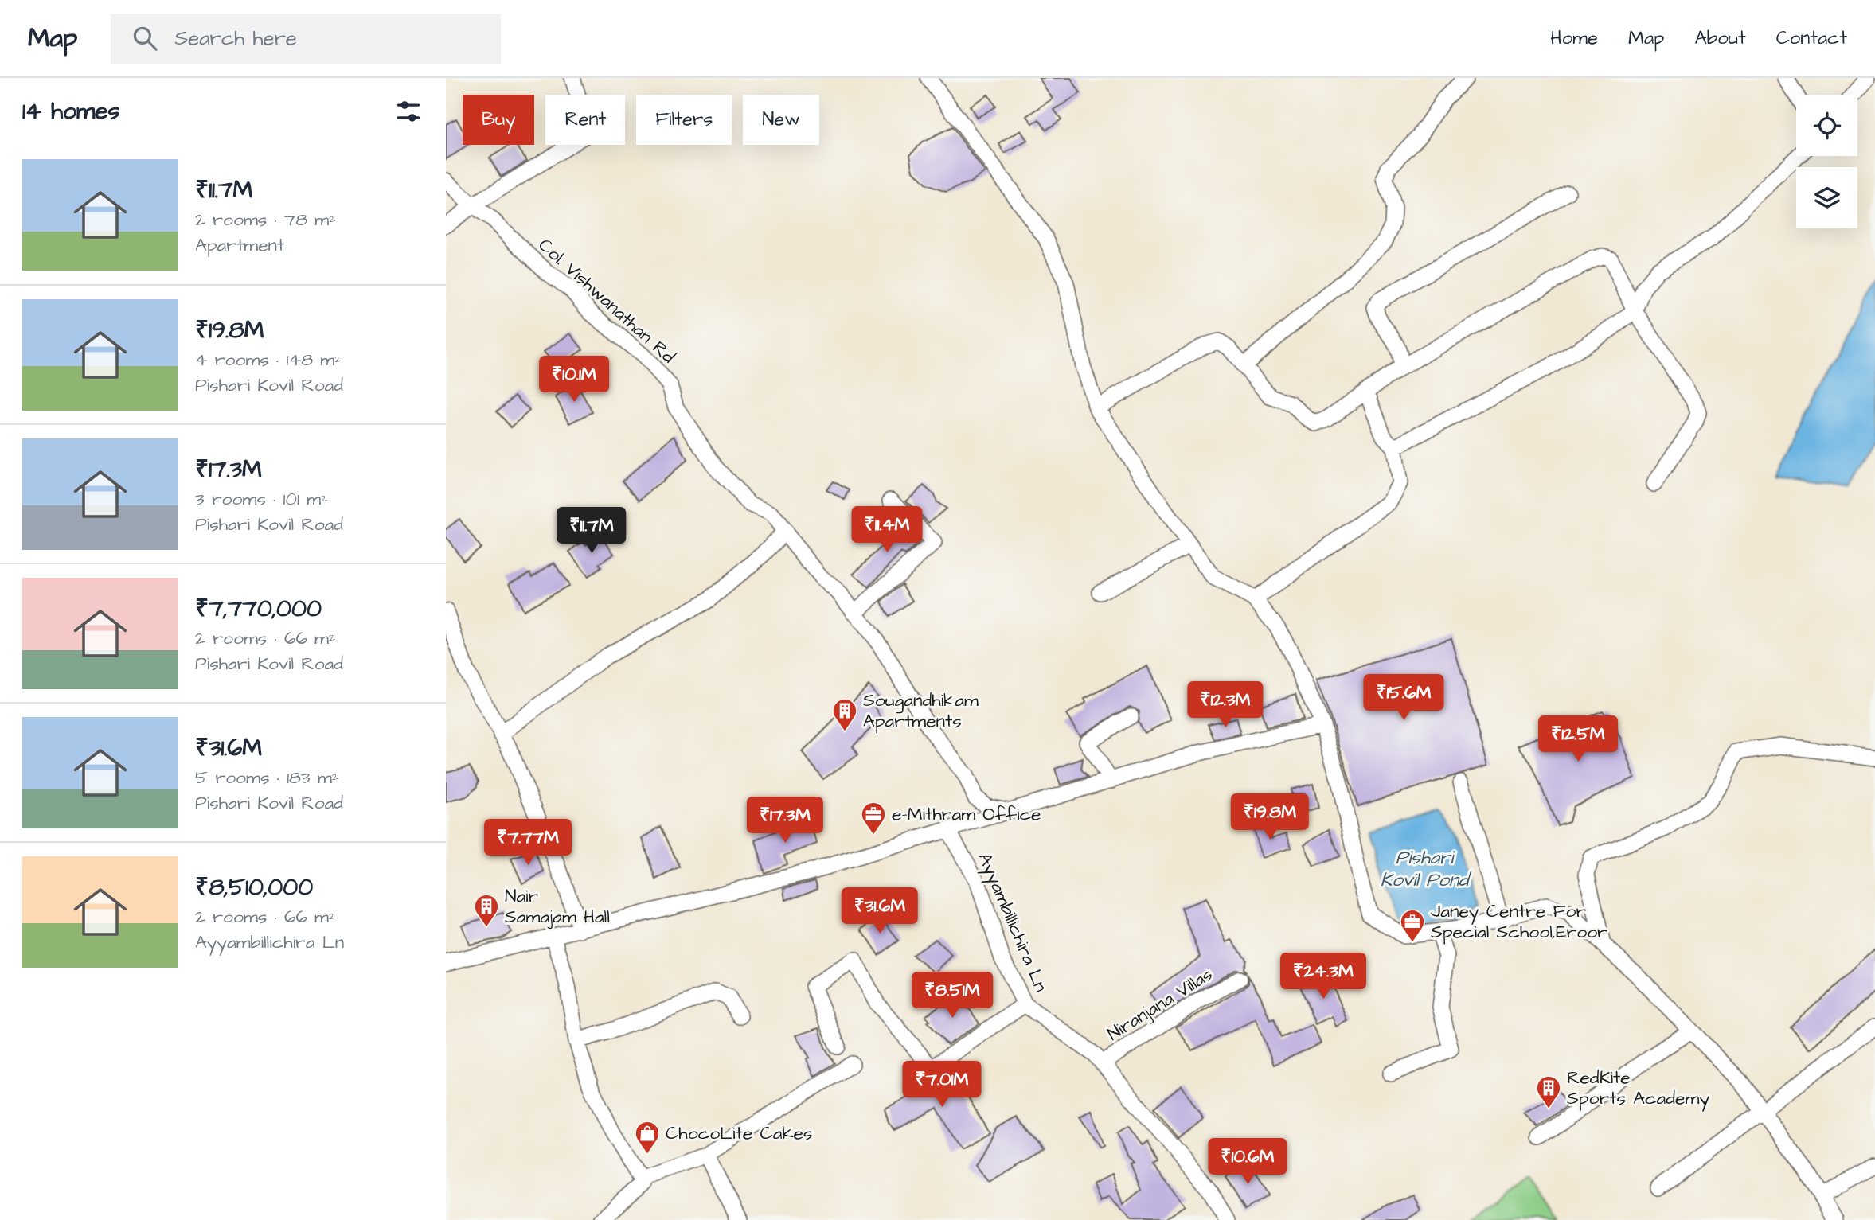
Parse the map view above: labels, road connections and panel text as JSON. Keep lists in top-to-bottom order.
{
  "streets": {
    "street": ["Col. Vishwanathan Rd", "Ayyambillichira Ln", "Niranjana Villas"]
  },
  "crossings": [
    ["Ayyambillichira Ln", "Niranjana Villas"]
  ],
  "water": ["Pishari Kovil Pond"],
  "places": {
    "building": ["Sougandhikam Apartments", "Nair Samajam Hall", "RedKite Sports Academy"],
    "office": ["e-Mithram Office", "Janey Centre For Special School,Eroor"],
    "shop": ["ChocoLite Cakes"]
  },
  "page": {
    "header": "Map",
    "search": "Search here",
    "nav": [
      "Home",
      "Map",
      "About",
      "Contact"
    ],
    "heading": "14 homes",
    "chip": [
      "Buy",
      "Rent",
      "Filters",
      "New"
    ],
    "list": [
      {
        "name": "₹11.7M",
        "note": "2 rooms · 78 m² · Apartment"
      },
      {
        "name": "₹19.8M",
        "note": "4 rooms · 148 m² · Pishari Kovil Road"
      },
      {
        "name": "₹17.3M",
        "note": "3 rooms · 101 m² · Pishari Kovil Road"
      },
      {
        "name": "₹7,770,000",
        "note": "2 rooms · 66 m² · Pishari Kovil Road"
      },
      {
        "name": "₹31.6M",
        "note": "5 rooms · 183 m² · Pishari Kovil Road"
      },
      {
        "name": "₹8,510,000",
        "note": "2 rooms · 66 m² · Ayyambillichira Ln"
      }
    ],
    "price": [
      "₹10.1M",
      "₹11.4M",
      "₹11.7M",
      "₹15.6M",
      "₹12.3M",
      "₹12.5M",
      "₹19.8M",
      "₹17.3M",
      "₹7.77M",
      "₹31.6M",
      "₹24.3M",
      "₹8.51M",
      "₹7.01M",
      "₹10.6M"
    ]
  }
}
